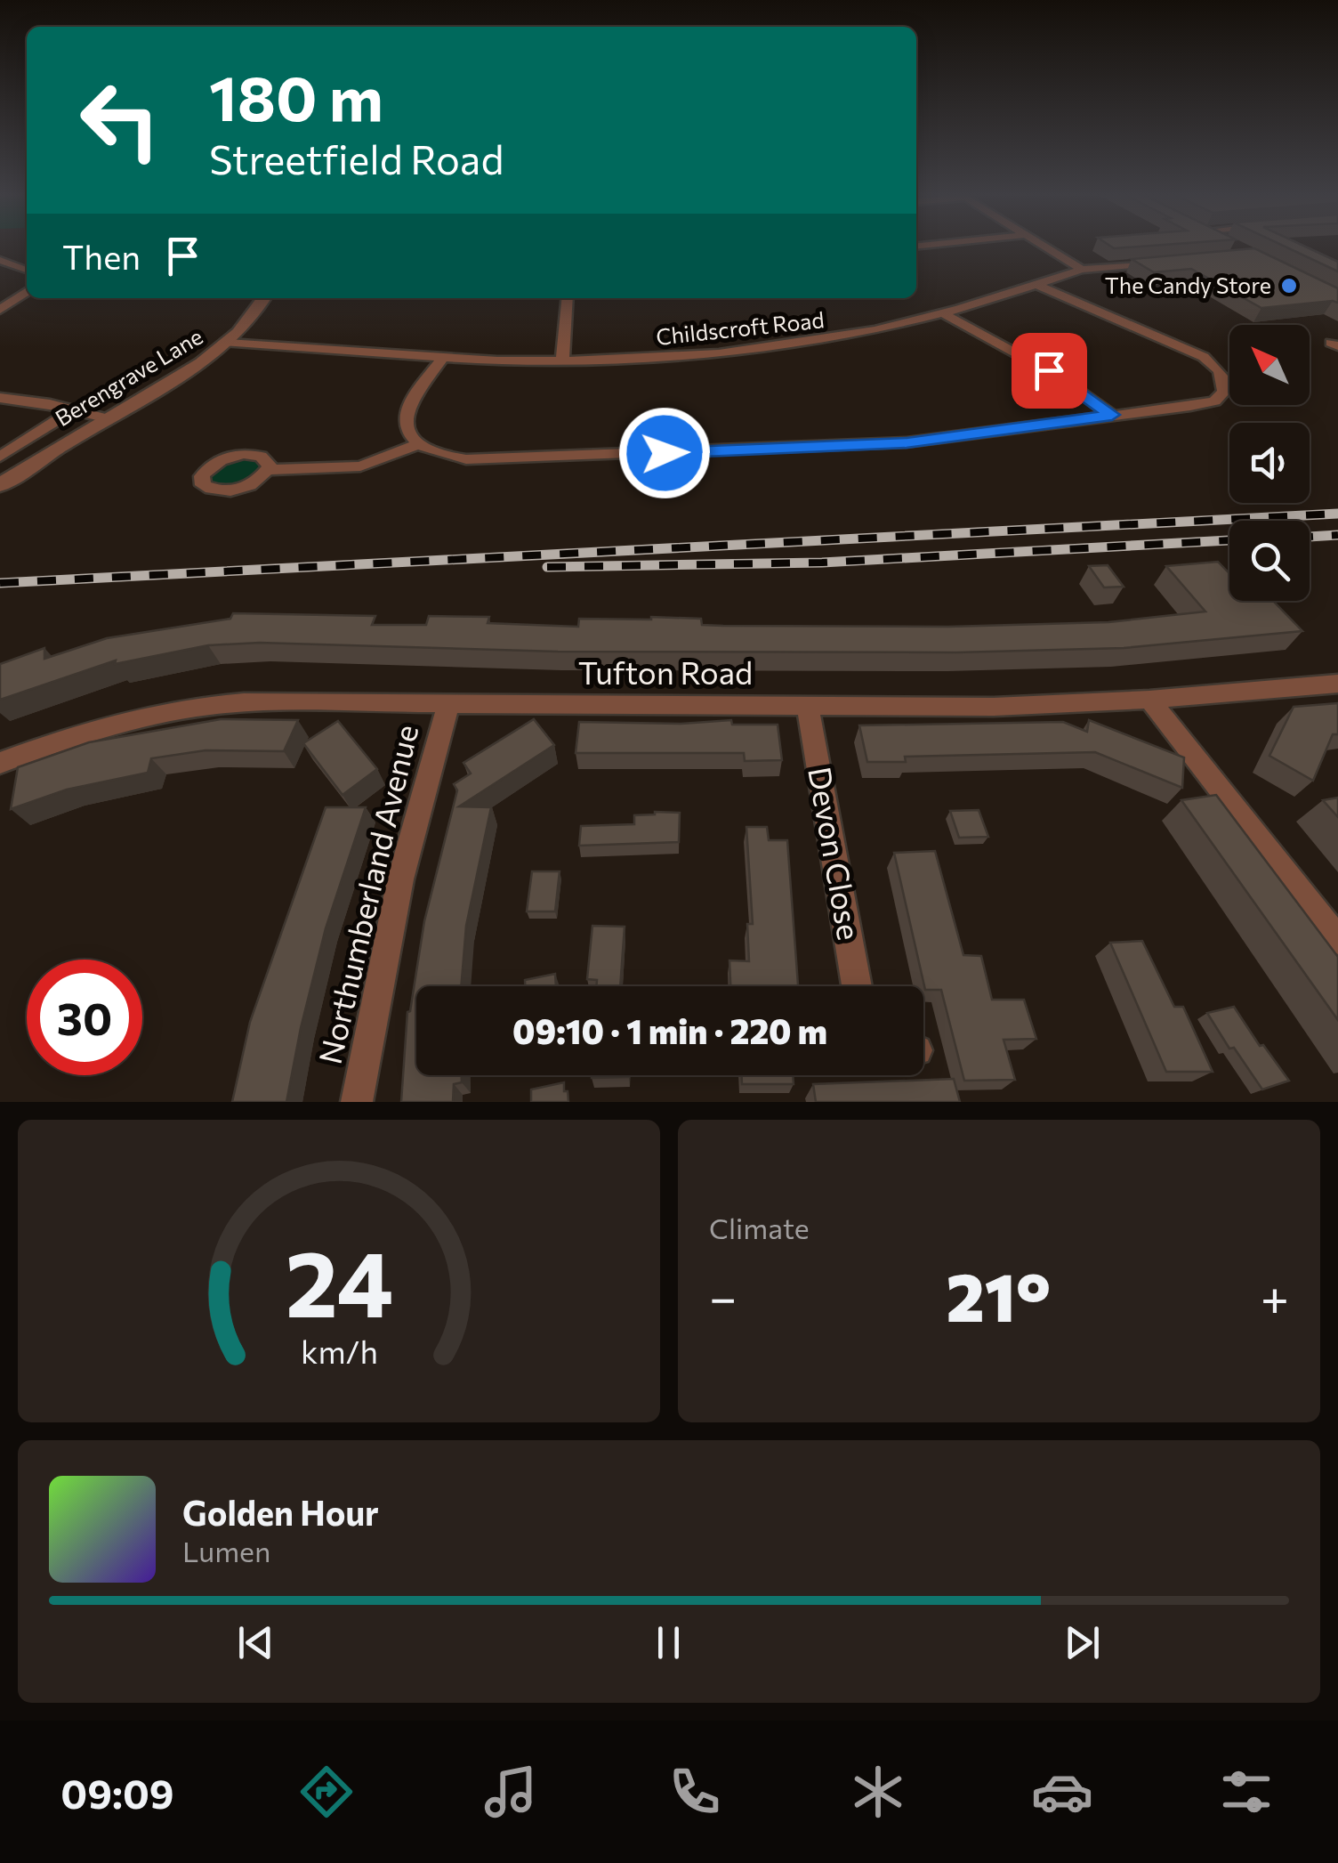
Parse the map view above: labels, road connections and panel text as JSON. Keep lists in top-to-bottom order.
{
  "streets": {
    "street": [
      "Childscroft Road",
      "Berengrave Lane",
      "Tufton Road",
      "Devon Close",
      "Northumberland Avenue"
    ]
  },
  "crossings": [
    ["Childscroft Road", "Berengrave Lane"],
    ["Tufton Road", "Devon Close"],
    ["Tufton Road", "Northumberland Avenue"]
  ],
  "places": ["The Candy Store"],
  "north": "top left",
  "page": {
    "turn": ["180 m", "Streetfield Road"],
    "then": "Then",
    "limit": "30",
    "trip": "09:10 · 1 min · 220 m",
    "tile": "Climate",
    "heat": ["−", "21°", "+"],
    "song": ["Golden Hour", "Lumen"],
    "tabs": "09:09",
    "gauge": ["24", "km/h"]
  }
}
